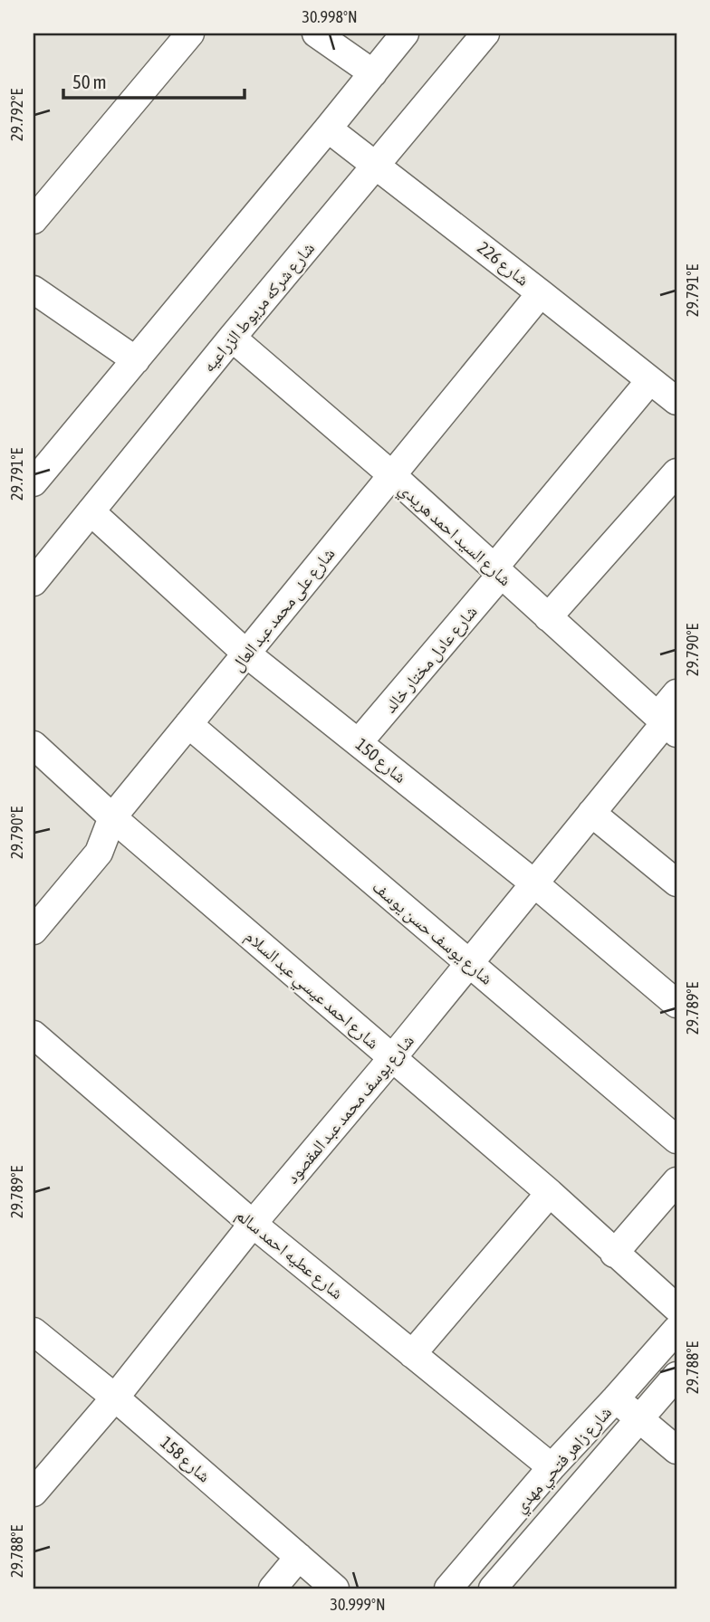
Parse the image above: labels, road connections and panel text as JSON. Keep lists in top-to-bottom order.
{
  "streets": {
    "street": [
      "شارع 226",
      "شارع شركه مريوط الزراعيه",
      "شارع السيد احمد هريدي",
      "شارع على محمد عبد العال",
      "شارع عادل مختار خالد",
      "شارع 150",
      "شارع يوسف حسن يوسف",
      "شارع احمد عيسي عبد السلام",
      "شارع يوسف محمد عبد المقصود",
      "شارع عطيه احمد سالم",
      "شارع 158",
      "شارع زاهر فتحي مهدي"
    ]
  },
  "crossings": [
    ["شارع 226", "شارع شركه مريوط الزراعيه"],
    ["شارع 226", "شارع على محمد عبد العال"],
    ["شارع 226", "شارع عادل مختار خالد"],
    ["شارع شركه مريوط الزراعيه", "شارع السيد احمد هريدي"],
    ["شارع شركه مريوط الزراعيه", "شارع 150"],
    ["شارع السيد احمد هريدي", "شارع على محمد عبد العال"],
    ["شارع السيد احمد هريدي", "شارع عادل مختار خالد"],
    ["شارع السيد احمد هريدي", "شارع يوسف محمد عبد المقصود"],
    ["شارع على محمد عبد العال", "شارع 150"],
    ["شارع على محمد عبد العال", "شارع يوسف حسن يوسف"],
    ["شارع على محمد عبد العال", "شارع احمد عيسي عبد السلام"],
    ["شارع عادل مختار خالد", "شارع 150"],
    ["شارع 150", "شارع يوسف محمد عبد المقصود"],
    ["شارع يوسف حسن يوسف", "شارع يوسف محمد عبد المقصود"],
    ["شارع احمد عيسي عبد السلام", "شارع يوسف محمد عبد المقصود"],
    ["شارع يوسف محمد عبد المقصود", "شارع عطيه احمد سالم"],
    ["شارع يوسف محمد عبد المقصود", "شارع 158"],
    ["شارع عطيه احمد سالم", "شارع زاهر فتحي مهدي"]
  ],
  "scale_bar": "50 m",
  "coordinates": [
    "30.998°N",
    "29.792°E",
    "29.791°E",
    "29.790°E",
    "29.789°E",
    "29.788°E",
    "30.999°N"
  ]
}
